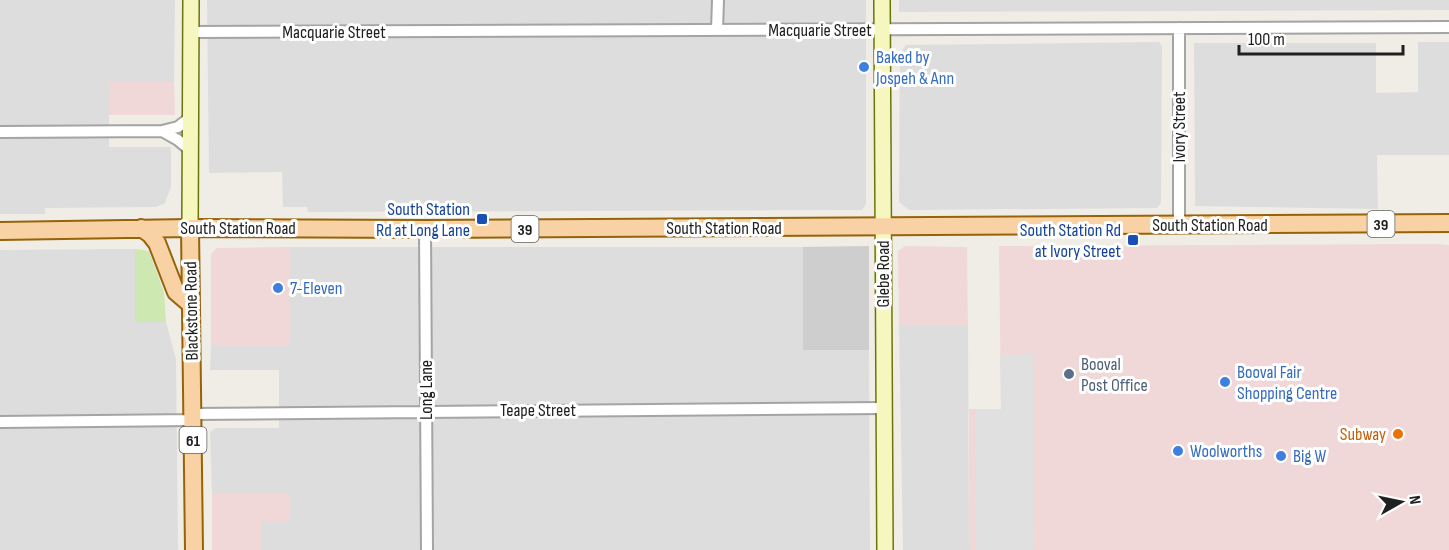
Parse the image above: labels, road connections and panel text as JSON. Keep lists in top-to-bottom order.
{
  "streets": {
    "main road": [
      "39",
      "South Station Road",
      "Blackstone Road",
      "61"
    ],
    "street": [
      "Macquarie Street",
      "Ivory Street",
      "Glebe Road",
      "Long Lane",
      "Teape Street"
    ]
  },
  "crossings": [
    ["Macquarie Street", "Ivory Street"],
    ["Macquarie Street", "Glebe Road"],
    ["Macquarie Street", "Blackstone Road"],
    ["Ivory Street", "South Station Road"],
    ["South Station Road", "Glebe Road"],
    ["South Station Road", "Blackstone Road"],
    ["South Station Road", "Long Lane"],
    ["Glebe Road", "Teape Street"],
    ["Blackstone Road", "Teape Street"],
    ["Long Lane", "Teape Street"]
  ],
  "places": {
    "other": [
      "Baked by Jospeh & Ann",
      "7-Eleven",
      "Booval Post Office",
      "Booval Fair Shopping Centre",
      "Subway",
      "Woolworths",
      "Big W"
    ],
    "transit": ["South Station Rd at Long Lane", "South Station Rd at Ivory Street"]
  },
  "scale_bar": "100 m",
  "north": "right"
}
